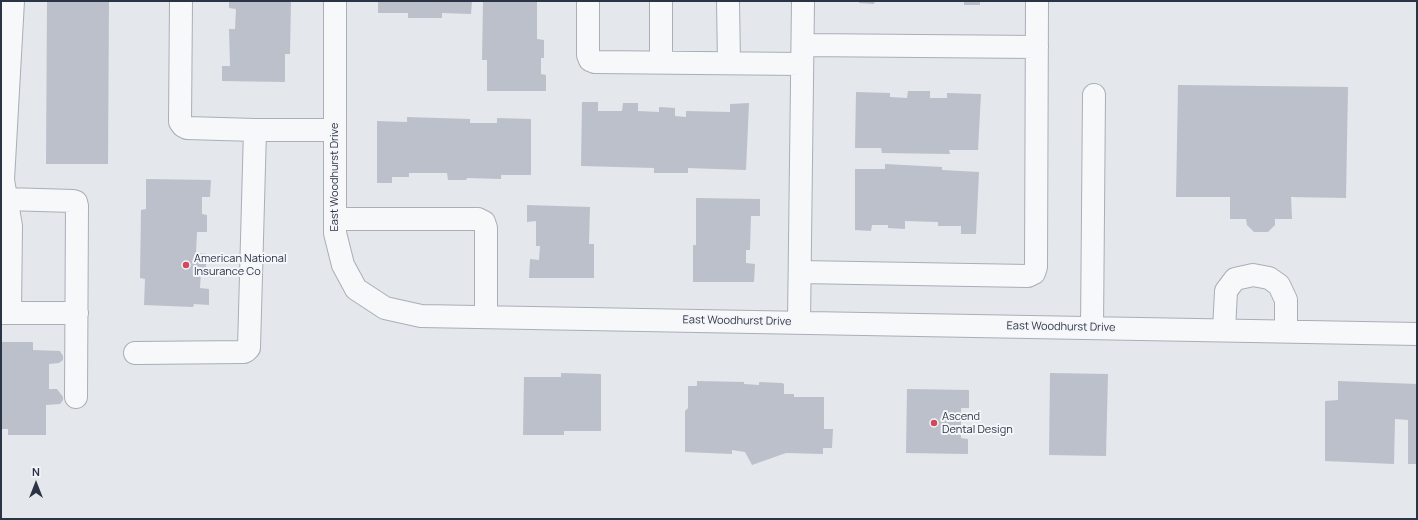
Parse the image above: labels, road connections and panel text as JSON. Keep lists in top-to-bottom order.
{
  "streets": {
    "street": ["East Woodhurst Drive"]
  },
  "places": ["American National Insurance Co", "Ascend Dental Design"],
  "north": "top"
}
